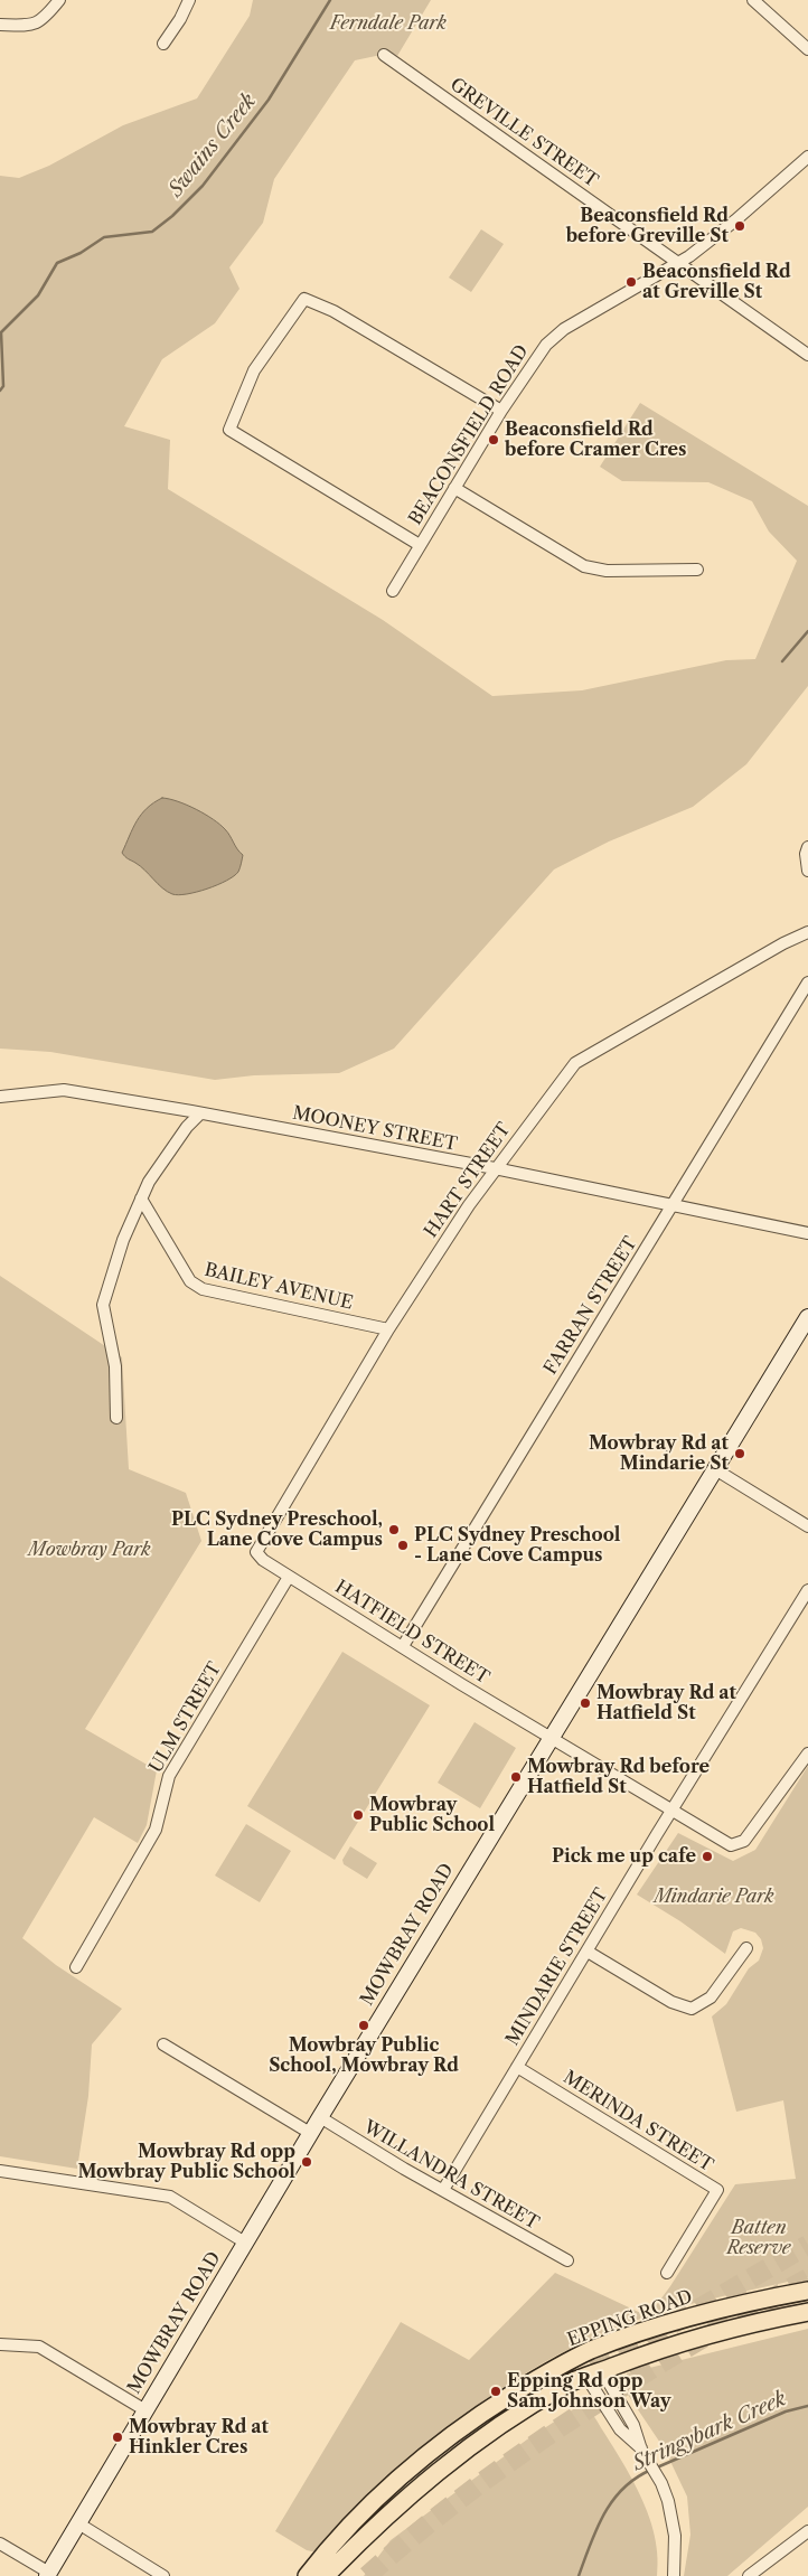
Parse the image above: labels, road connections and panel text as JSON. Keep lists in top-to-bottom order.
{
  "streets": {
    "main road": ["MOWBRAY ROAD", "EPPING ROAD"],
    "street": [
      "GREVILLE STREET",
      "BEACONSFIELD ROAD",
      "MOONEY STREET",
      "HART STREET",
      "BAILEY AVENUE",
      "FARRAN STREET",
      "HATFIELD STREET",
      "ULM STREET",
      "MINDARIE STREET",
      "MERINDA STREET",
      "WILLANDRA STREET"
    ]
  },
  "crossings": [
    ["GREVILLE STREET", "BEACONSFIELD ROAD"],
    ["MOONEY STREET", "HART STREET"],
    ["MOONEY STREET", "FARRAN STREET"],
    ["HART STREET", "BAILEY AVENUE"],
    ["HART STREET", "HATFIELD STREET"],
    ["FARRAN STREET", "HATFIELD STREET"],
    ["HATFIELD STREET", "ULM STREET"],
    ["HATFIELD STREET", "MOWBRAY ROAD"],
    ["HATFIELD STREET", "MINDARIE STREET"],
    ["MOWBRAY ROAD", "WILLANDRA STREET"],
    ["MINDARIE STREET", "MERINDA STREET"],
    ["MINDARIE STREET", "WILLANDRA STREET"]
  ],
  "water": ["Swains Creek", "Stringybark Creek"],
  "parks": [
    "Ferndale Park",
    "Mowbray Park",
    "Mindarie Park",
    "Batten Reserve"
  ],
  "places": [
    "Beaconsfield Rd before Greville St",
    "Beaconsfield Rd at Greville St",
    "Beaconsfield Rd before Cramer Cres",
    "Mowbray Rd at Mindarie St",
    "PLC Sydney Preschool, Lane Cove Campus",
    "PLC Sydney Preschool - Lane Cove Campus",
    "Mowbray Rd at Hatfield St",
    "Mowbray Rd before Hatfield St",
    "Mowbray Public School",
    "Pick me up cafe",
    "Mowbray Public School, Mowbray Rd",
    "Mowbray Rd opp Mowbray Public School",
    "Epping Rd opp Sam Johnson Way",
    "Mowbray Rd at Hinkler Cres"
  ]
}
